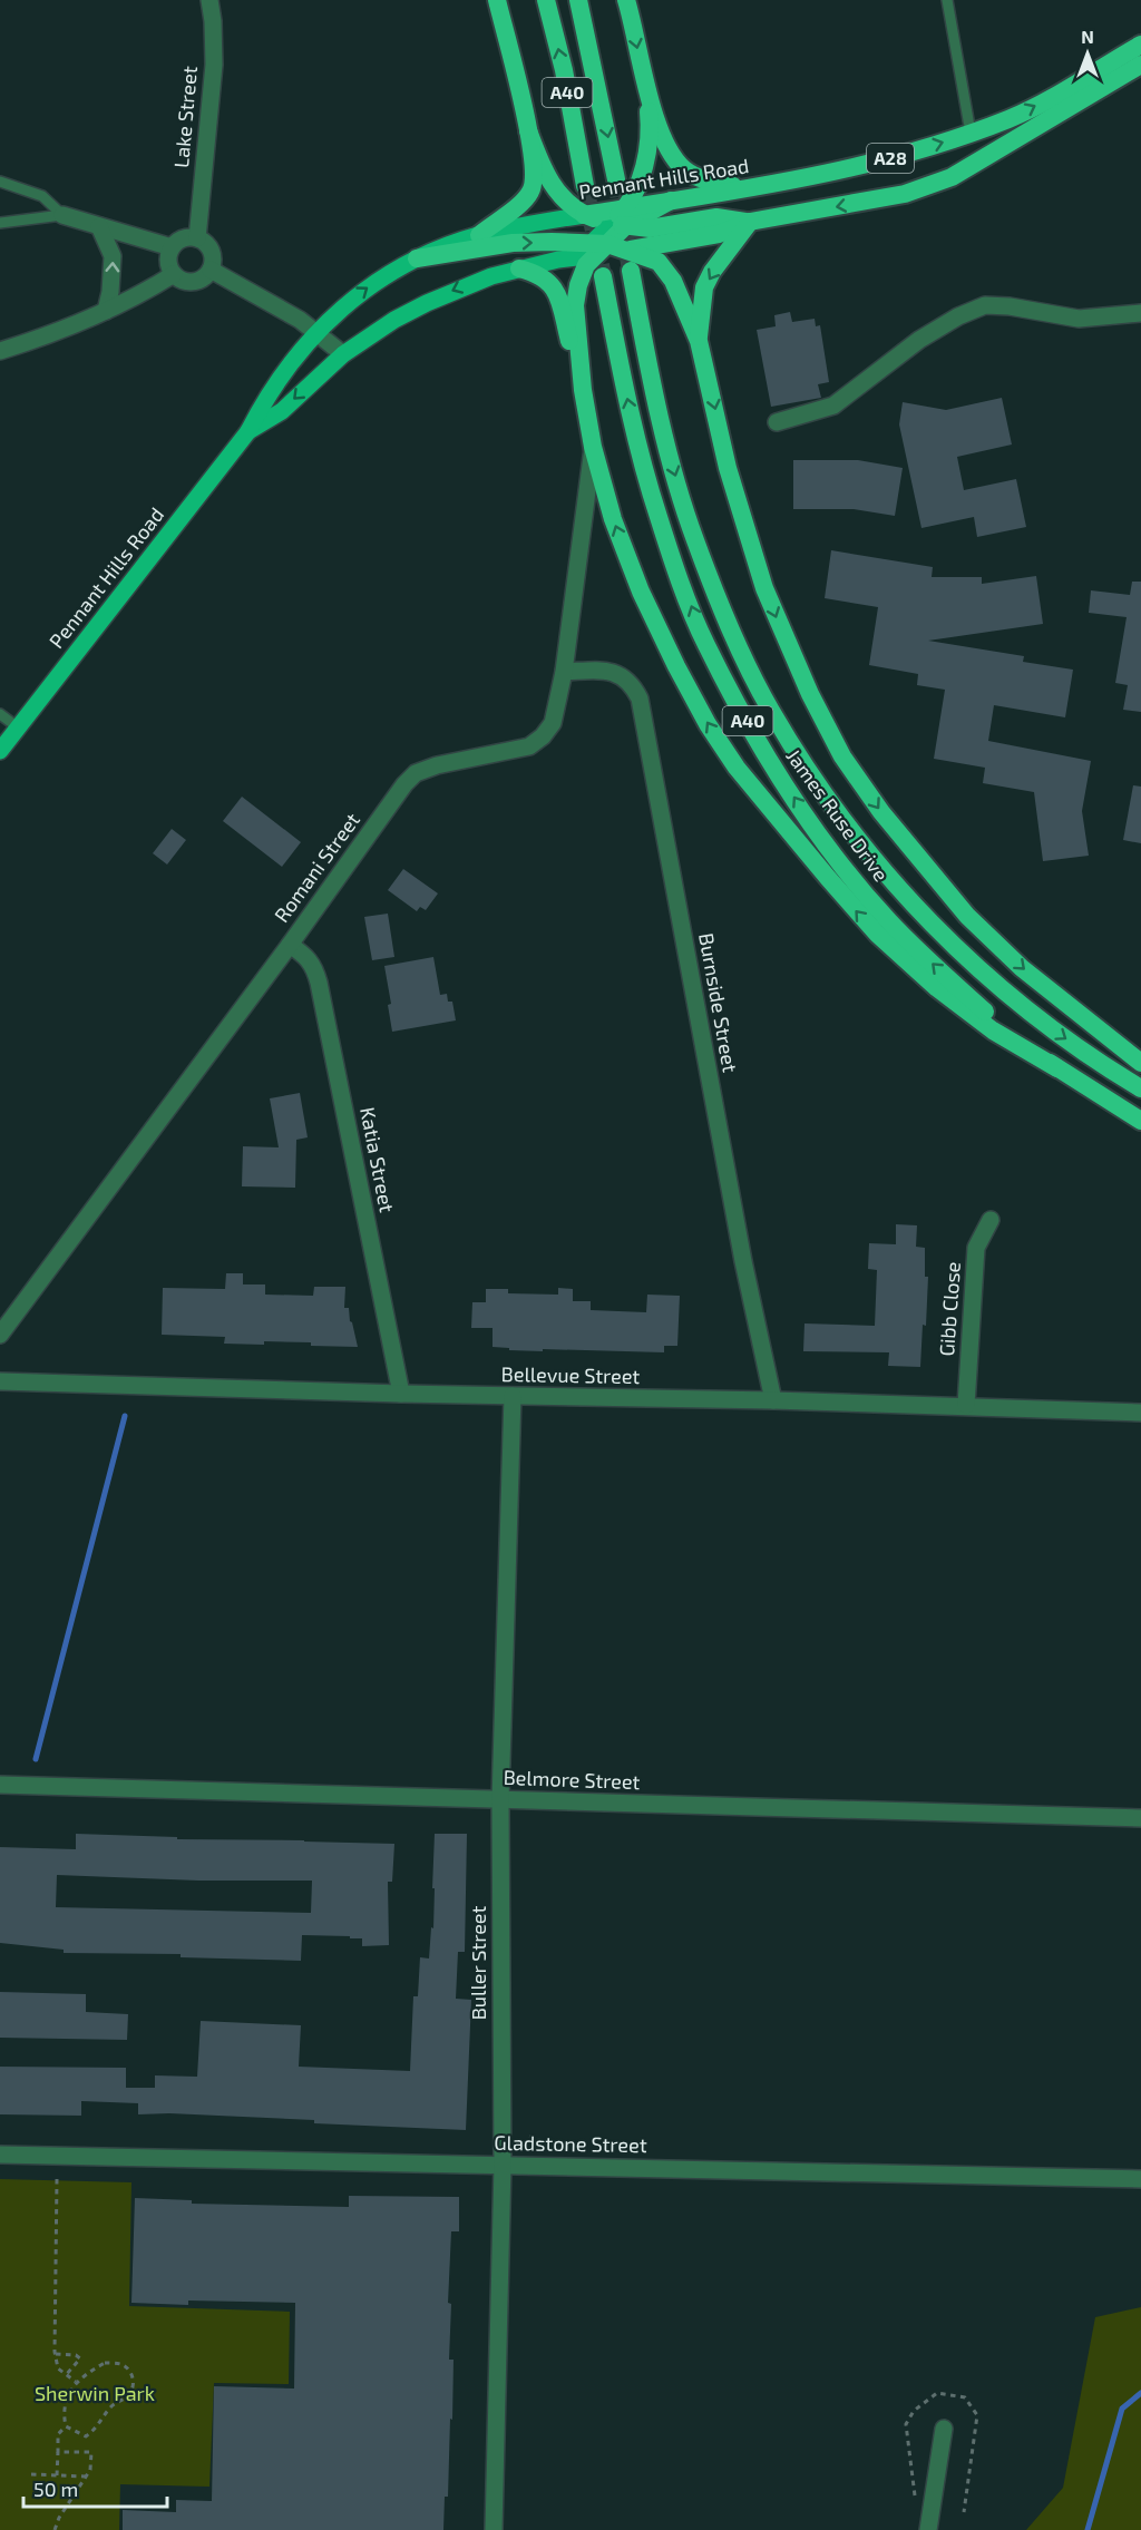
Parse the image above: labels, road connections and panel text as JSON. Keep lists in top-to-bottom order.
{
  "streets": {
    "highway": [
      "A40",
      "A28",
      "Pennant Hills Road",
      "James Ruse Drive"
    ],
    "street": [
      "Lake Street",
      "Romani Street",
      "Burnside Street",
      "Katia Street",
      "Gibb Close",
      "Bellevue Street",
      "Belmore Street",
      "Buller Street",
      "Gladstone Street"
    ]
  },
  "crossings": [
    ["A28", "Pennant Hills Road"],
    ["Romani Street", "Burnside Street"],
    ["Romani Street", "Katia Street"],
    ["Burnside Street", "Bellevue Street"],
    ["Katia Street", "Bellevue Street"],
    ["Gibb Close", "Bellevue Street"],
    ["Bellevue Street", "Buller Street"],
    ["Belmore Street", "Buller Street"],
    ["Buller Street", "Gladstone Street"]
  ],
  "parks": ["Sherwin Park"],
  "scale_bar": "50 m",
  "north": "top"
}
